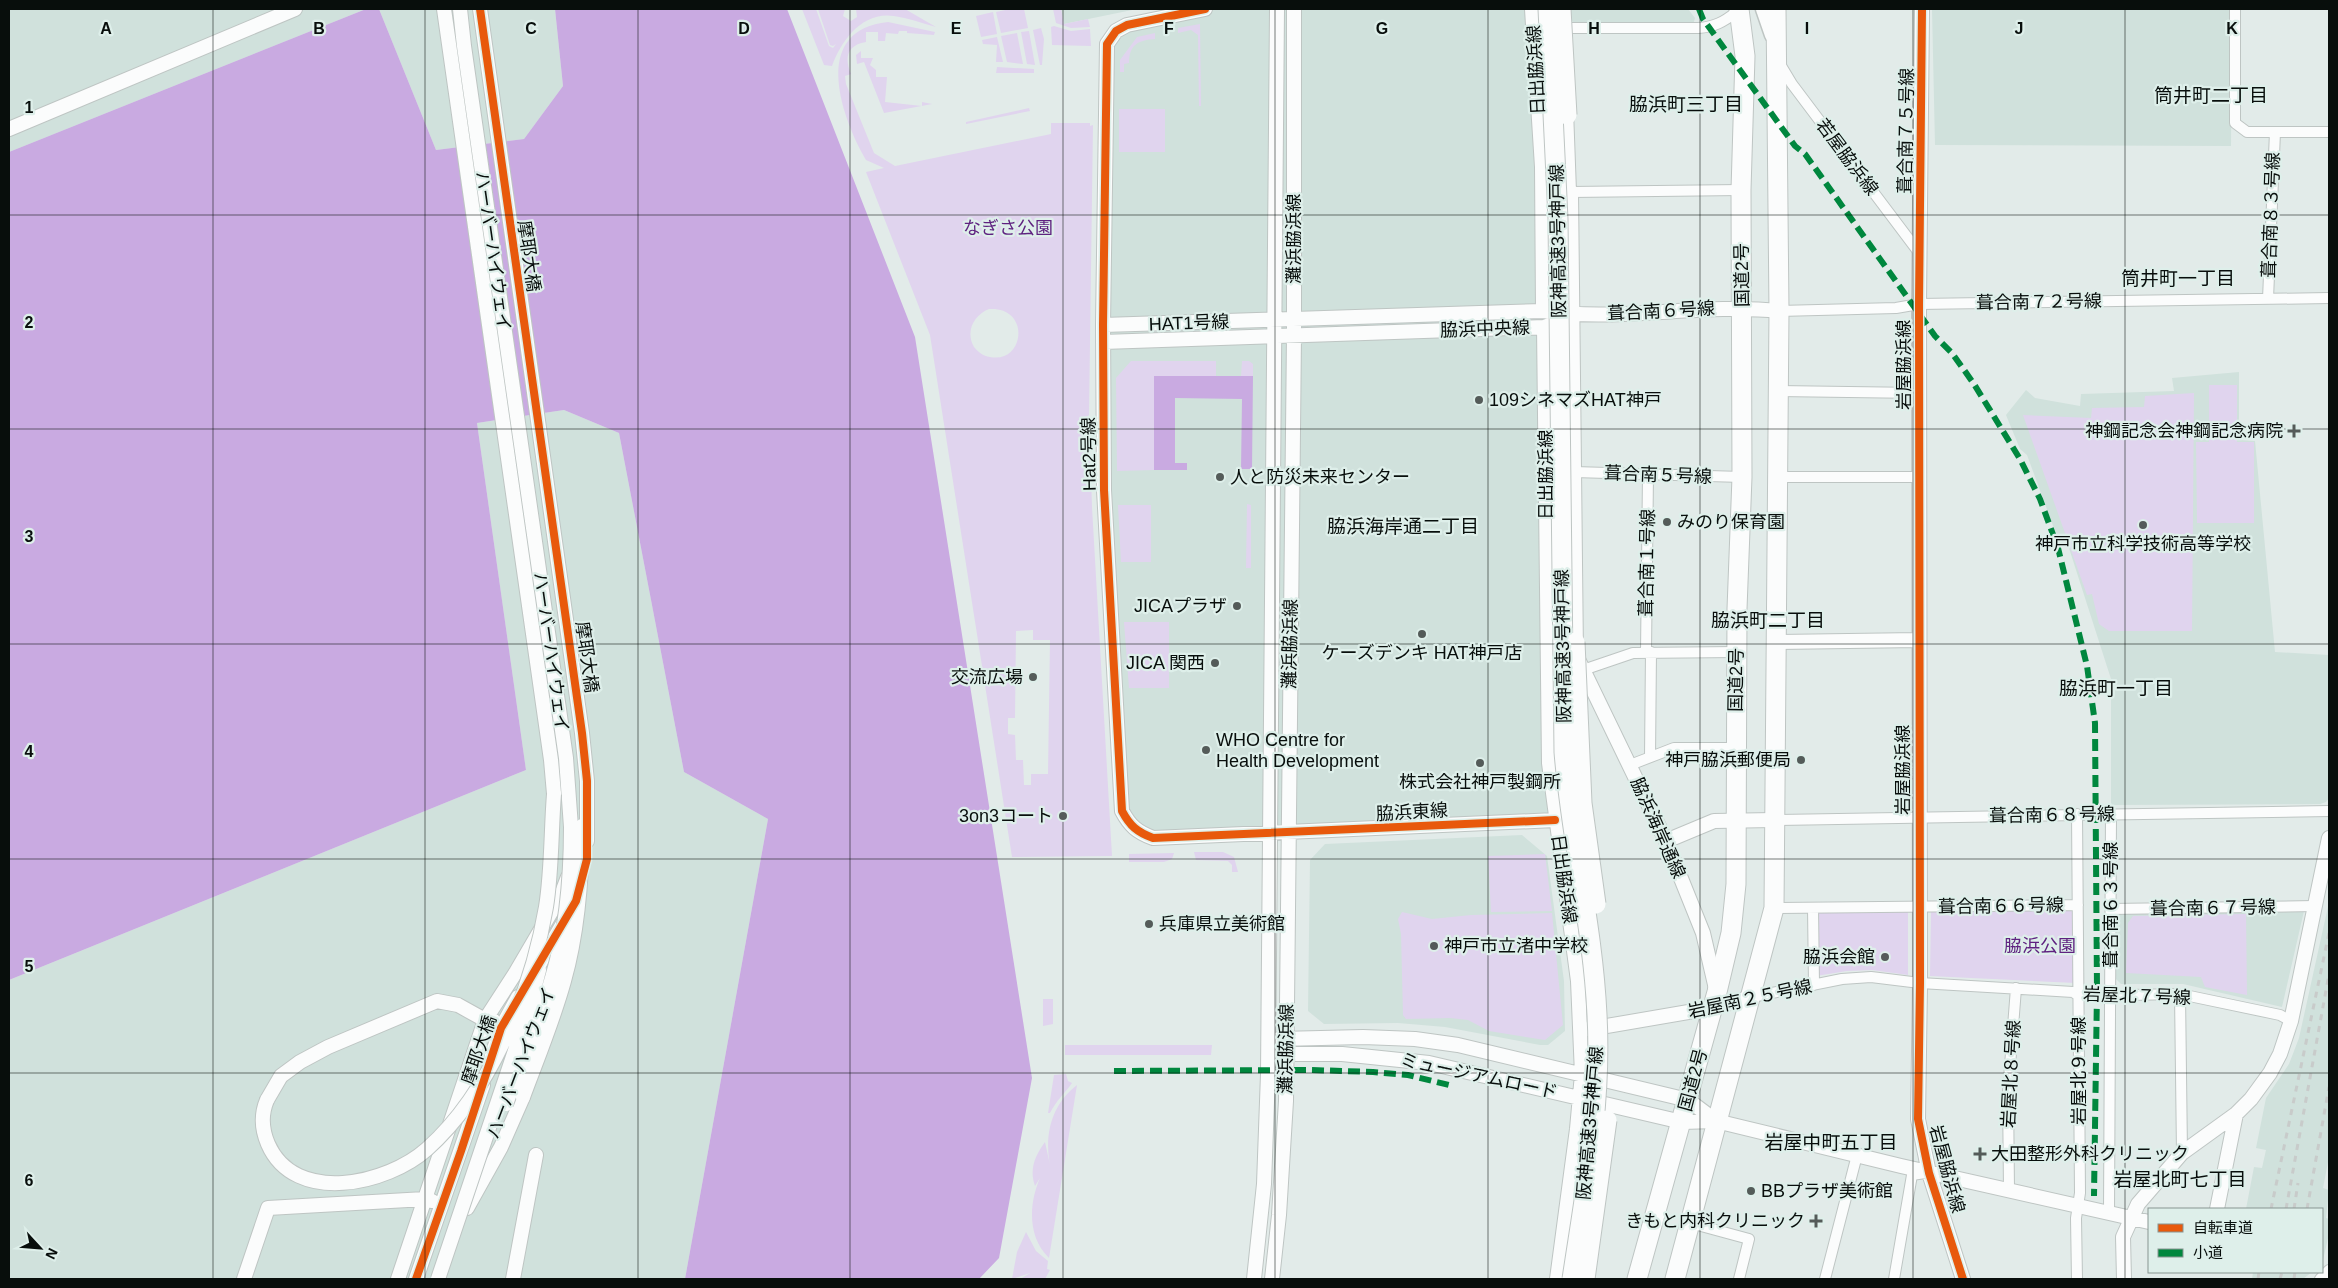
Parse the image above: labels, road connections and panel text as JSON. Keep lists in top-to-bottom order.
{
  "streets": {
    "highway": ["阪神高速3号神戸線", "国道2号"],
    "street": [
      "日出脇浜線",
      "葺合南７５号線",
      "若屋脇浜線",
      "葺合南８３号線",
      "灘浜脇浜線",
      "ハーバーハイウェイ",
      "摩耶大橋",
      "葺合南７２号線",
      "葺合南６号線",
      "HAT1号線",
      "脇浜中央線",
      "岩屋脇浜線",
      "Hat2号線",
      "葺合南５号線",
      "葺合南１号線",
      "脇浜東線",
      "葺合南６８号線",
      "脇浜海岸通線",
      "葺合南６３号線",
      "葺合南６６号線",
      "葺合南６７号線",
      "岩屋北７号線",
      "岩屋南２５号線",
      "岩屋北９号線",
      "岩屋北８号線",
      "ミュージアムロード"
    ]
  },
  "crossings": [
    ["日出脇浜線", "脇浜中央線"],
    ["日出脇浜線", "脇浜東線"],
    ["日出脇浜線", "岩屋南２５号線"],
    ["日出脇浜線", "ミュージアムロード"],
    ["葺合南７５号線", "若屋脇浜線"],
    ["葺合南７５号線", "岩屋脇浜線"],
    ["若屋脇浜線", "国道2号"],
    ["若屋脇浜線", "岩屋脇浜線"],
    ["葺合南８３号線", "葺合南７２号線"],
    ["灘浜脇浜線", "HAT1号線"],
    ["灘浜脇浜線", "脇浜中央線"],
    ["灘浜脇浜線", "Hat2号線"],
    ["灘浜脇浜線", "脇浜東線"],
    ["灘浜脇浜線", "ミュージアムロード"],
    ["国道2号", "葺合南７２号線"],
    ["国道2号", "葺合南６号線"],
    ["国道2号", "葺合南５号線"],
    ["国道2号", "葺合南６８号線"],
    ["国道2号", "脇浜海岸通線"],
    ["国道2号", "葺合南６６号線"],
    ["国道2号", "岩屋南２５号線"],
    ["国道2号", "ミュージアムロード"],
    ["葺合南７２号線", "葺合南６号線"],
    ["葺合南７２号線", "岩屋脇浜線"],
    ["葺合南６号線", "脇浜中央線"],
    ["葺合南６号線", "脇浜海岸通線"],
    ["HAT1号線", "脇浜中央線"],
    ["HAT1号線", "Hat2号線"],
    ["脇浜中央線", "脇浜海岸通線"],
    ["岩屋脇浜線", "葺合南６８号線"],
    ["岩屋脇浜線", "葺合南６６号線"],
    ["岩屋脇浜線", "岩屋北７号線"],
    ["岩屋脇浜線", "岩屋南２５号線"],
    ["岩屋脇浜線", "ミュージアムロード"],
    ["Hat2号線", "脇浜東線"],
    ["葺合南５号線", "葺合南１号線"],
    ["葺合南５号線", "脇浜海岸通線"],
    ["葺合南６８号線", "葺合南６３号線"],
    ["葺合南６８号線", "岩屋北９号線"],
    ["脇浜海岸通線", "岩屋南２５号線"],
    ["葺合南６３号線", "葺合南６７号線"],
    ["葺合南６３号線", "岩屋北７号線"],
    ["葺合南６３号線", "ミュージアムロード"],
    ["葺合南６６号線", "岩屋北９号線"],
    ["岩屋北７号線", "岩屋南２５号線"],
    ["岩屋北７号線", "岩屋北９号線"],
    ["岩屋北７号線", "岩屋北８号線"],
    ["岩屋北９号線", "ミュージアムロード"],
    ["岩屋北８号線", "ミュージアムロード"]
  ],
  "districts": [
    "筒井町二丁目",
    "脇浜町三丁目",
    "筒井町一丁目",
    "脇浜海岸通二丁目",
    "脇浜町二丁目",
    "脇浜町一丁目",
    "岩屋中町五丁目",
    "岩屋北町七丁目"
  ],
  "parks": ["なぎさ公園", "脇浜公園"],
  "places": {
    "other": [
      "109シネマズHAT神戸",
      "人と防災未来センター",
      "みのり保育園",
      "神戸市立科学技術高等学校",
      "JICAプラザ",
      "ケーズデンキ HAT神戸店",
      "JICA 関西",
      "交流広場",
      "WHO Centre for Health Development",
      "神戸脇浜郵便局",
      "株式会社神戸製鋼所",
      "3on3コート",
      "兵庫県立美術館",
      "神戸市立渚中学校",
      "脇浜会館",
      "BBプラザ美術館"
    ],
    "health": ["神鋼記念会神鋼記念病院", "大田整形外科クリニック", "きもと内科クリニック"]
  },
  "legend": ["自転車道", "小道"],
  "north": "bottom right",
  "grid": {
    "columns": [
      "A",
      "B",
      "C",
      "D",
      "E",
      "F",
      "G",
      "H",
      "I",
      "J",
      "K"
    ],
    "rows": [
      "1",
      "2",
      "3",
      "4",
      "5",
      "6"
    ]
  }
}
